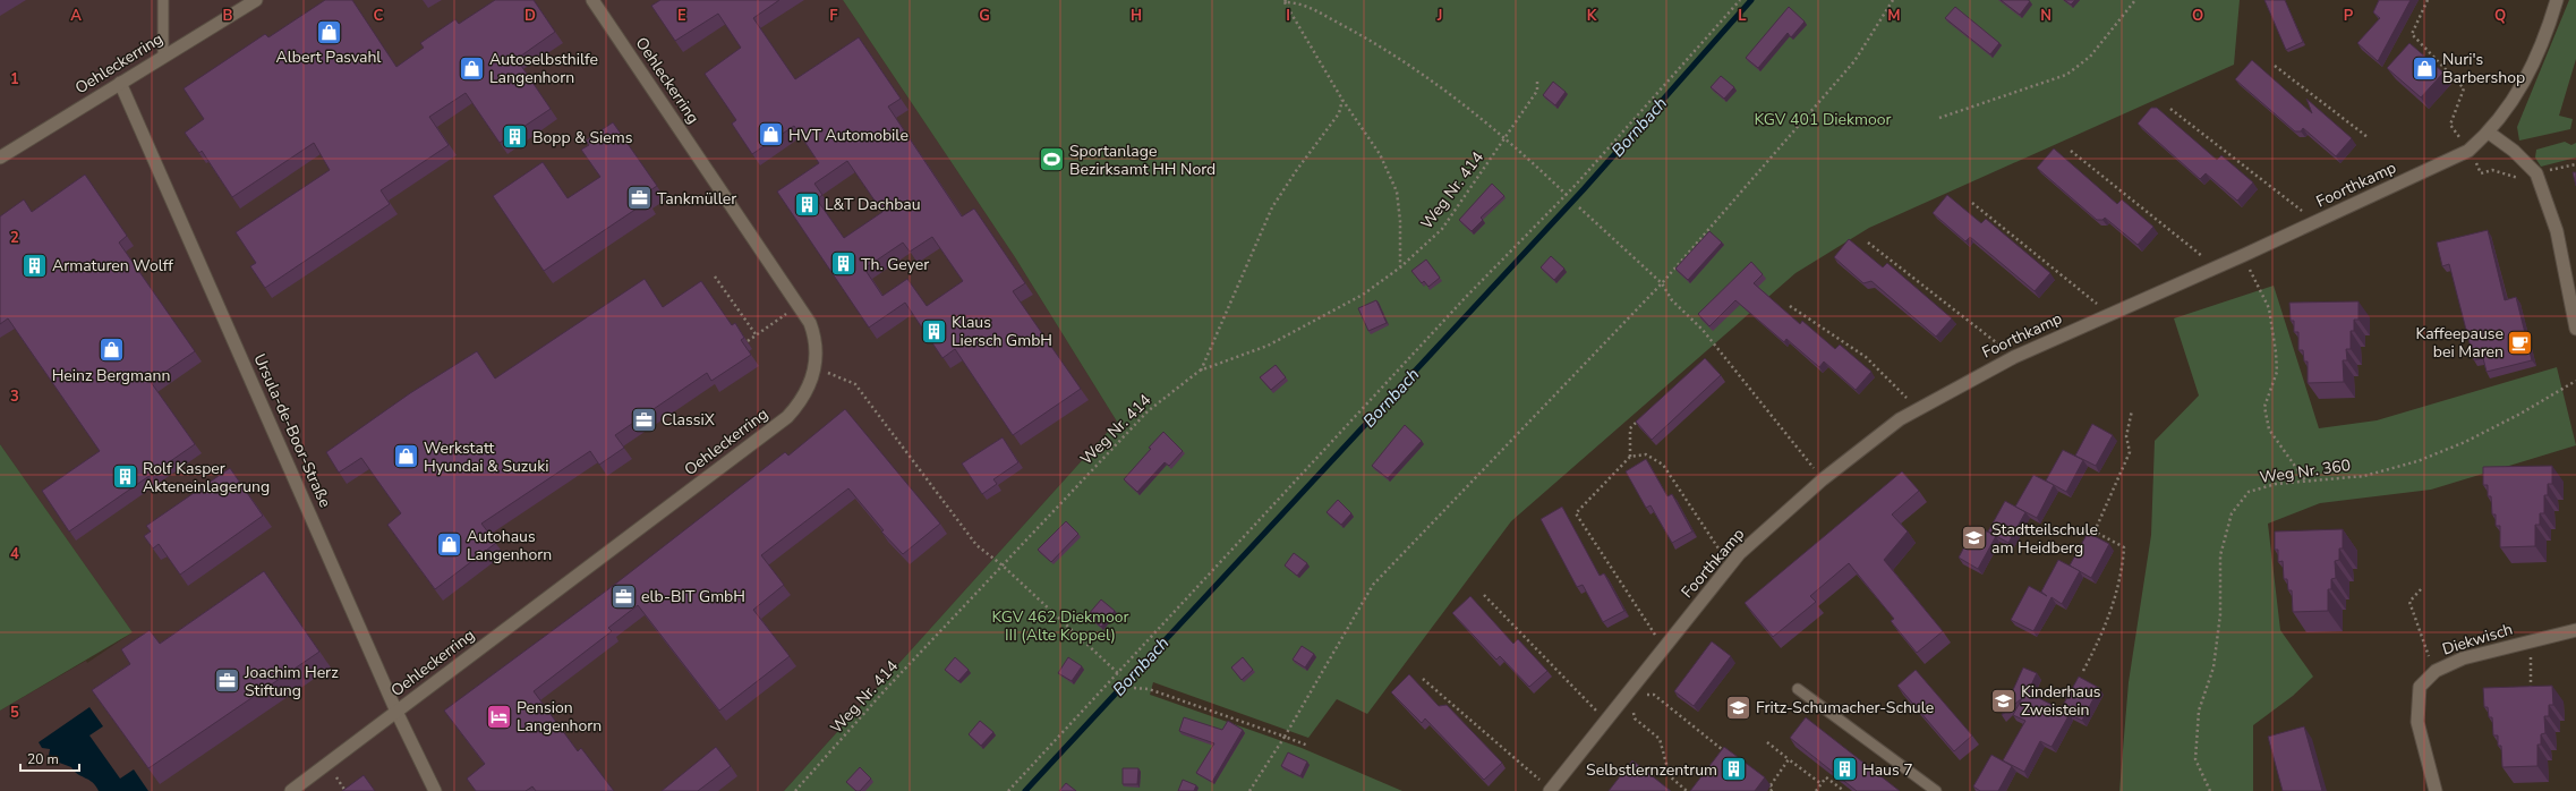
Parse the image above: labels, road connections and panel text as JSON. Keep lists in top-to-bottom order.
{
  "streets": {
    "street": [
      "Oehleckerring",
      "Foorthkamp",
      "Ursula-de-Boor-Straße",
      "Diekwisch"
    ],
    "path": ["Weg Nr. 414", "Weg Nr. 360"]
  },
  "crossings": [
    ["Oehleckerring", "Ursula-de-Boor-Straße"]
  ],
  "water": ["Bornbach"],
  "parks": ["KGV 401 Diekmoor", "KGV 462 Diekmoor III (Alte Koppel)"],
  "places": {
    "shop": [
      "Albert Pasvahl",
      "Autoselbsthilfe Langenhorn",
      "Nuri's Barbershop",
      "HVT Automobile",
      "Heinz Bergmann",
      "Werkstatt Hyundai & Suzuki",
      "Autohaus Langenhorn"
    ],
    "building": [
      "Bopp & Siems",
      "L&T Dachbau",
      "Th. Geyer",
      "Armaturen Wolff",
      "Klaus Liersch GmbH",
      "Rolf Kasper Akteneinlagerung",
      "Selbstlernzentrum",
      "Haus 7"
    ],
    "sports": ["Sportanlage Bezirksamt HH Nord"],
    "office": [
      "Tankmüller",
      "ClassiX",
      "elb-BIT GmbH",
      "Joachim Herz Stiftung"
    ],
    "cafe": ["Kaffeepause bei Maren"],
    "school or university": ["Stadtteilschule am Heidberg", "Kinderhaus Zweistein", "Fritz-Schumacher-Schule"],
    "hotel": ["Pension Langenhorn"]
  },
  "scale_bar": "20 m",
  "grid": {
    "columns": [
      "A",
      "B",
      "C",
      "D",
      "E",
      "F",
      "G",
      "H",
      "I",
      "J",
      "K",
      "L",
      "M",
      "N",
      "O",
      "P",
      "Q"
    ],
    "rows": [
      "1",
      "2",
      "3",
      "4",
      "5"
    ]
  }
}
